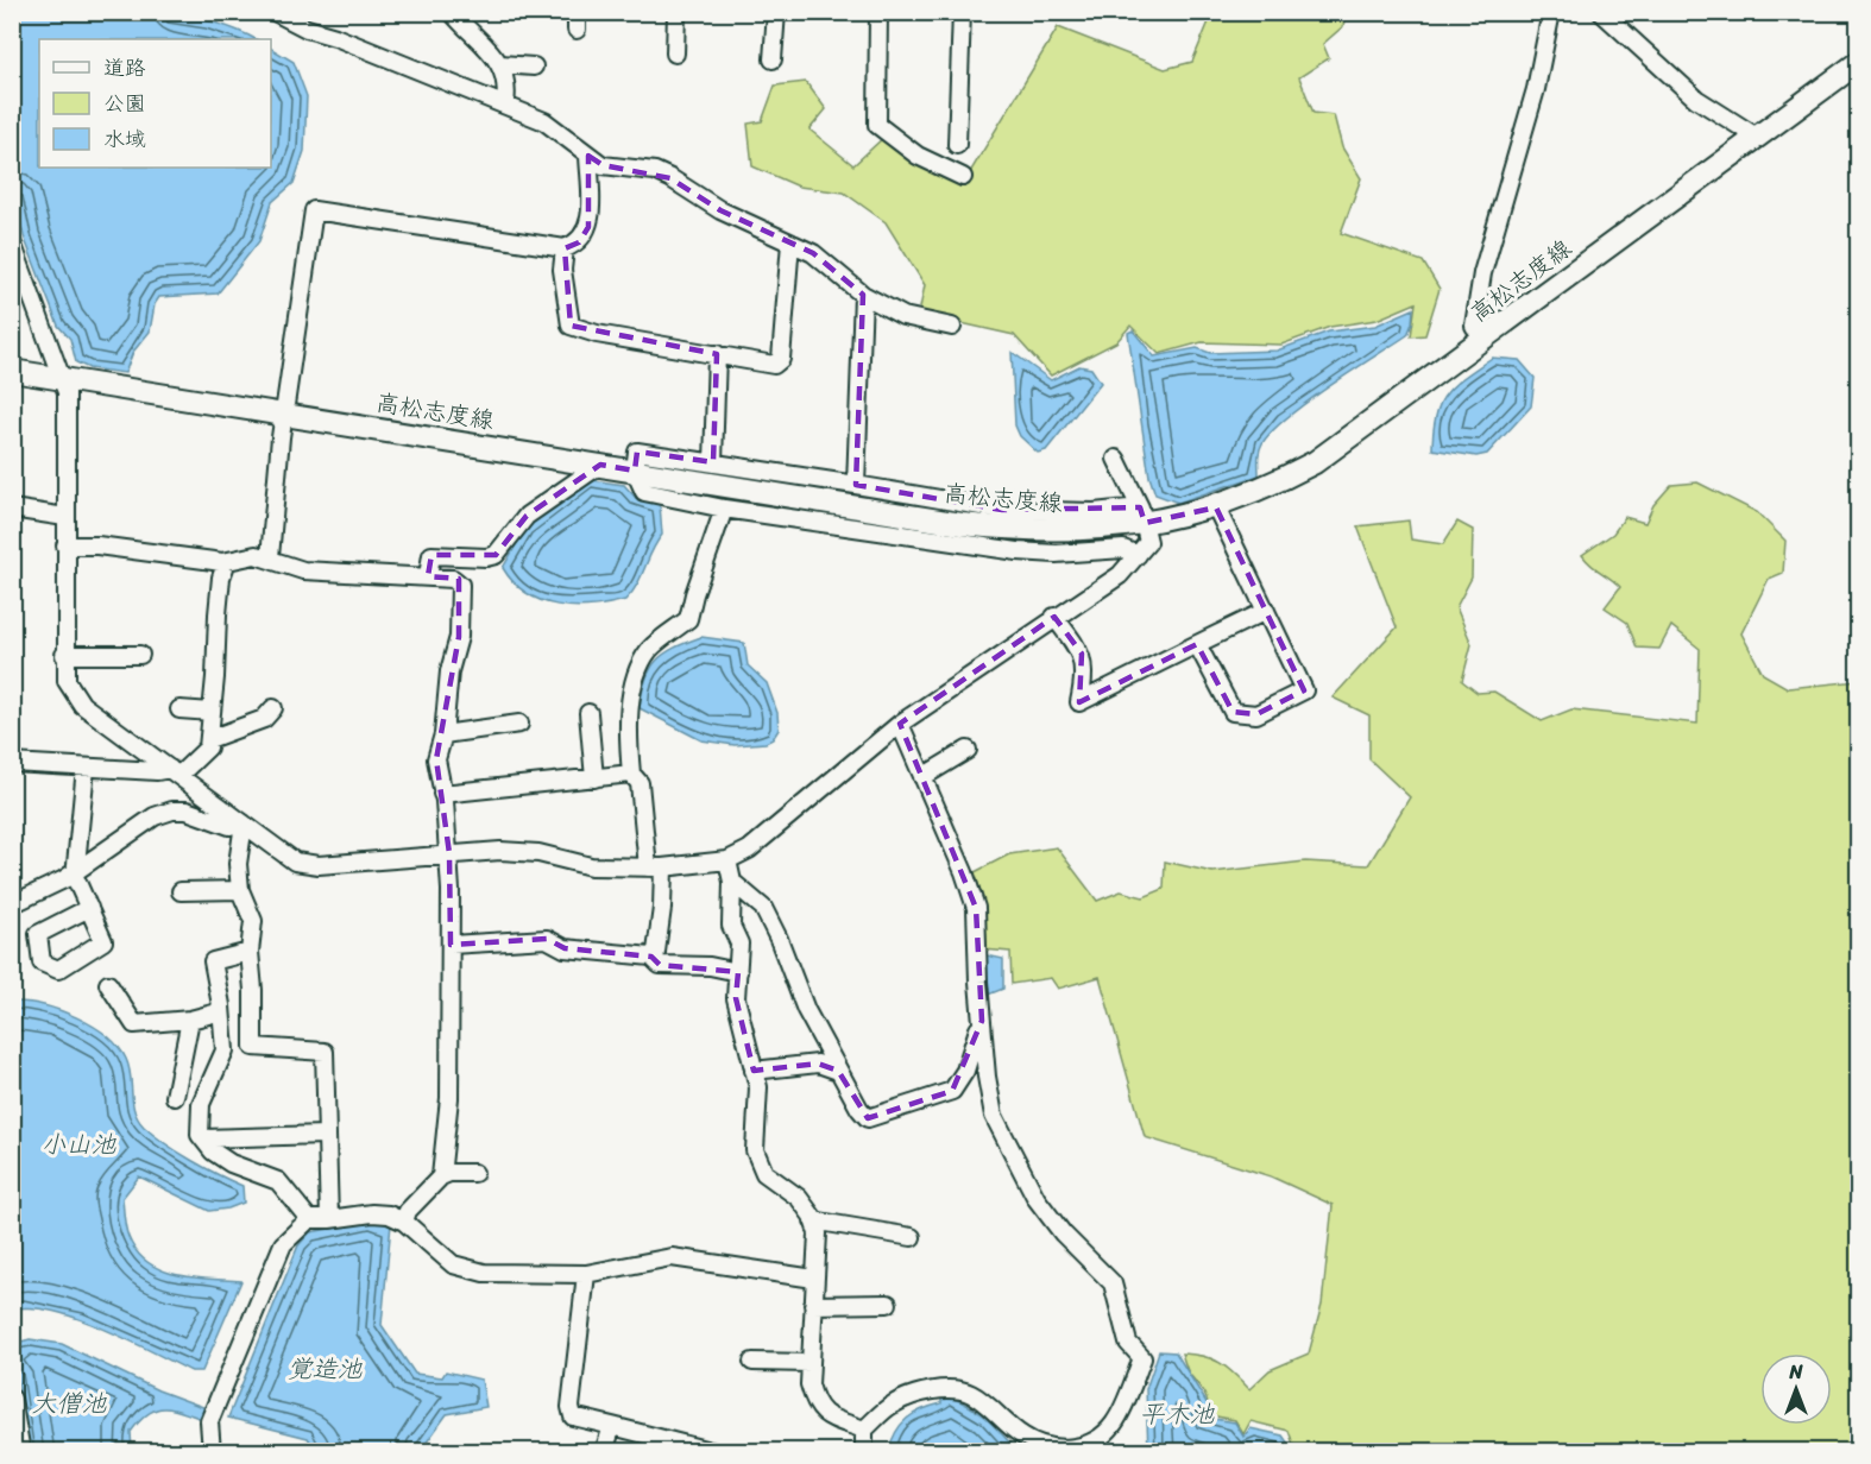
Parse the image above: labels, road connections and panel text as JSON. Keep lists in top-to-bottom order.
{
  "streets": {
    "main road": ["高松志度線"]
  },
  "water": [
    "小山池",
    "覚造池",
    "大僧池",
    "平木池"
  ],
  "legend": ["道路", "公園", "水域"],
  "north": "top"
}
